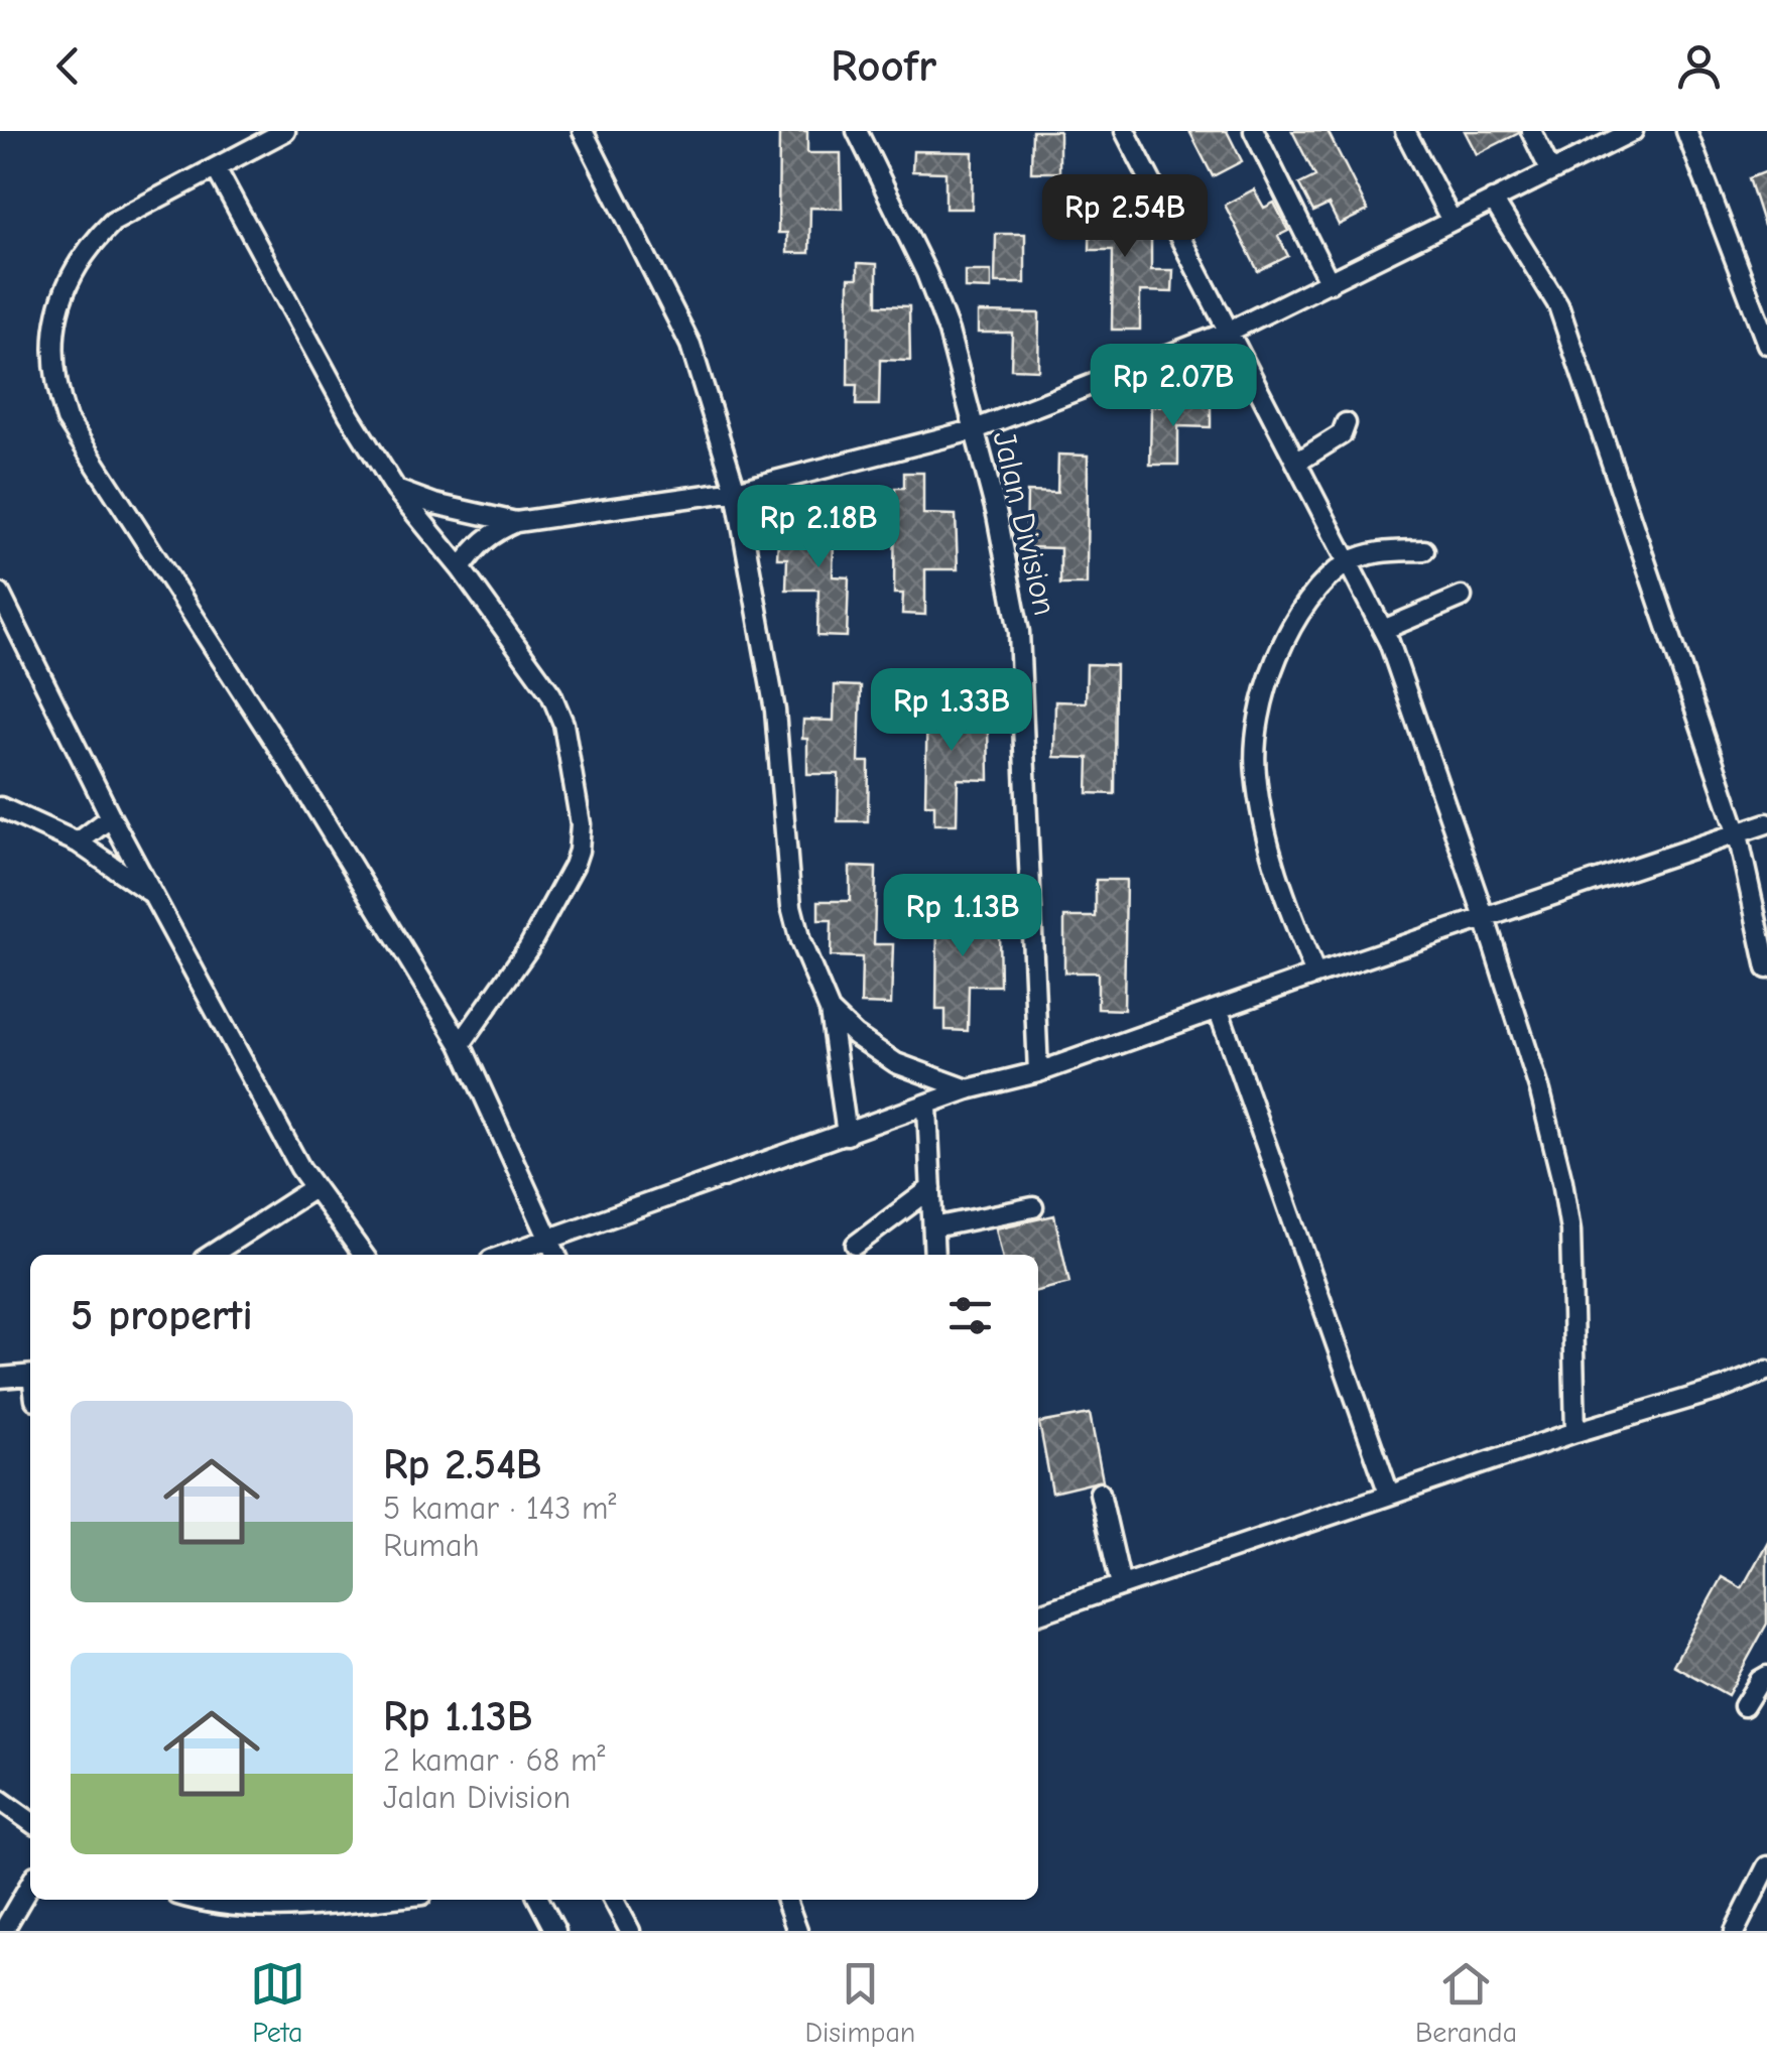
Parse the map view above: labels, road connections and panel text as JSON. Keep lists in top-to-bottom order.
{
  "streets": {
    "street": ["Jalan Division"]
  },
  "page": {
    "header": "Roofr",
    "price": [
      "Rp 2.54B",
      "Rp 2.07B",
      "Rp 2.18B",
      "Rp 1.33B",
      "Rp 1.13B"
    ],
    "heading": "5 properti",
    "list": [
      {
        "name": "Rp 2.54B",
        "note": "5 kamar · 143 m² · Rumah"
      },
      {
        "name": "Rp 1.13B",
        "note": "2 kamar · 68 m² · Jalan Division"
      }
    ],
    "tabs": ["Peta", "Disimpan", "Beranda"]
  }
}
